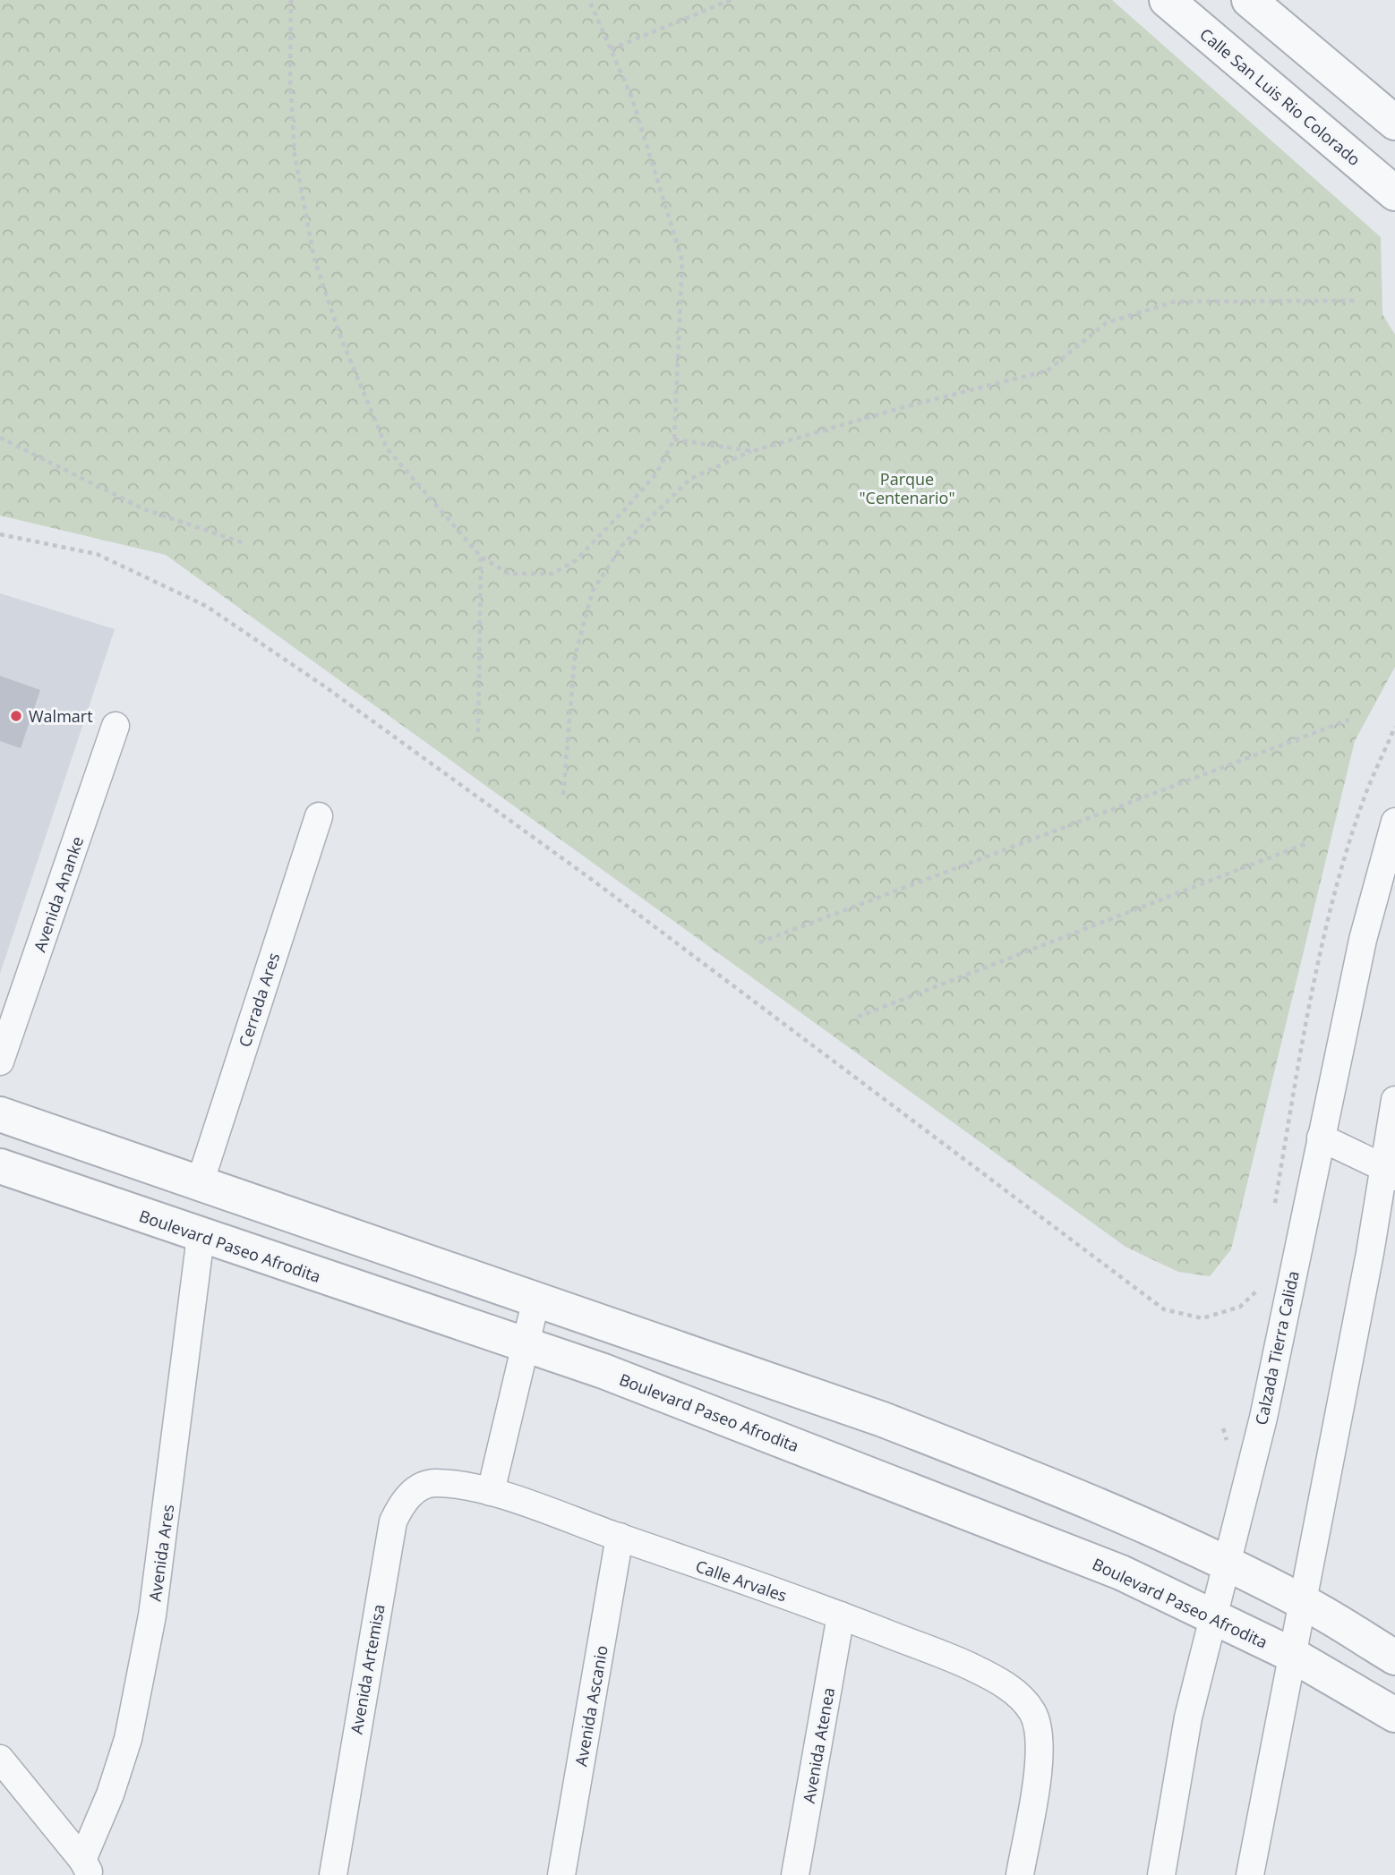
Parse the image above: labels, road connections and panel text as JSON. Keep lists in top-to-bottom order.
{
  "streets": {
    "street": [
      "Calle San Luis Rio Colorado",
      "Avenida Ananke",
      "Cerrada Ares",
      "Boulevard Paseo Afrodita",
      "Calzada Tierra Calida",
      "Avenida Ares",
      "Calle Arvales",
      "Avenida Artemisa",
      "Avenida Ascanio",
      "Avenida Atenea"
    ]
  },
  "crossings": [
    ["Boulevard Paseo Afrodita", "Calzada Tierra Calida"],
    ["Boulevard Paseo Afrodita", "Avenida Ares"],
    ["Calle Arvales", "Avenida Artemisa"],
    ["Calle Arvales", "Avenida Ascanio"],
    ["Calle Arvales", "Avenida Atenea"]
  ],
  "parks": ["Parque \"Centenario\""],
  "places": ["Walmart"]
}
